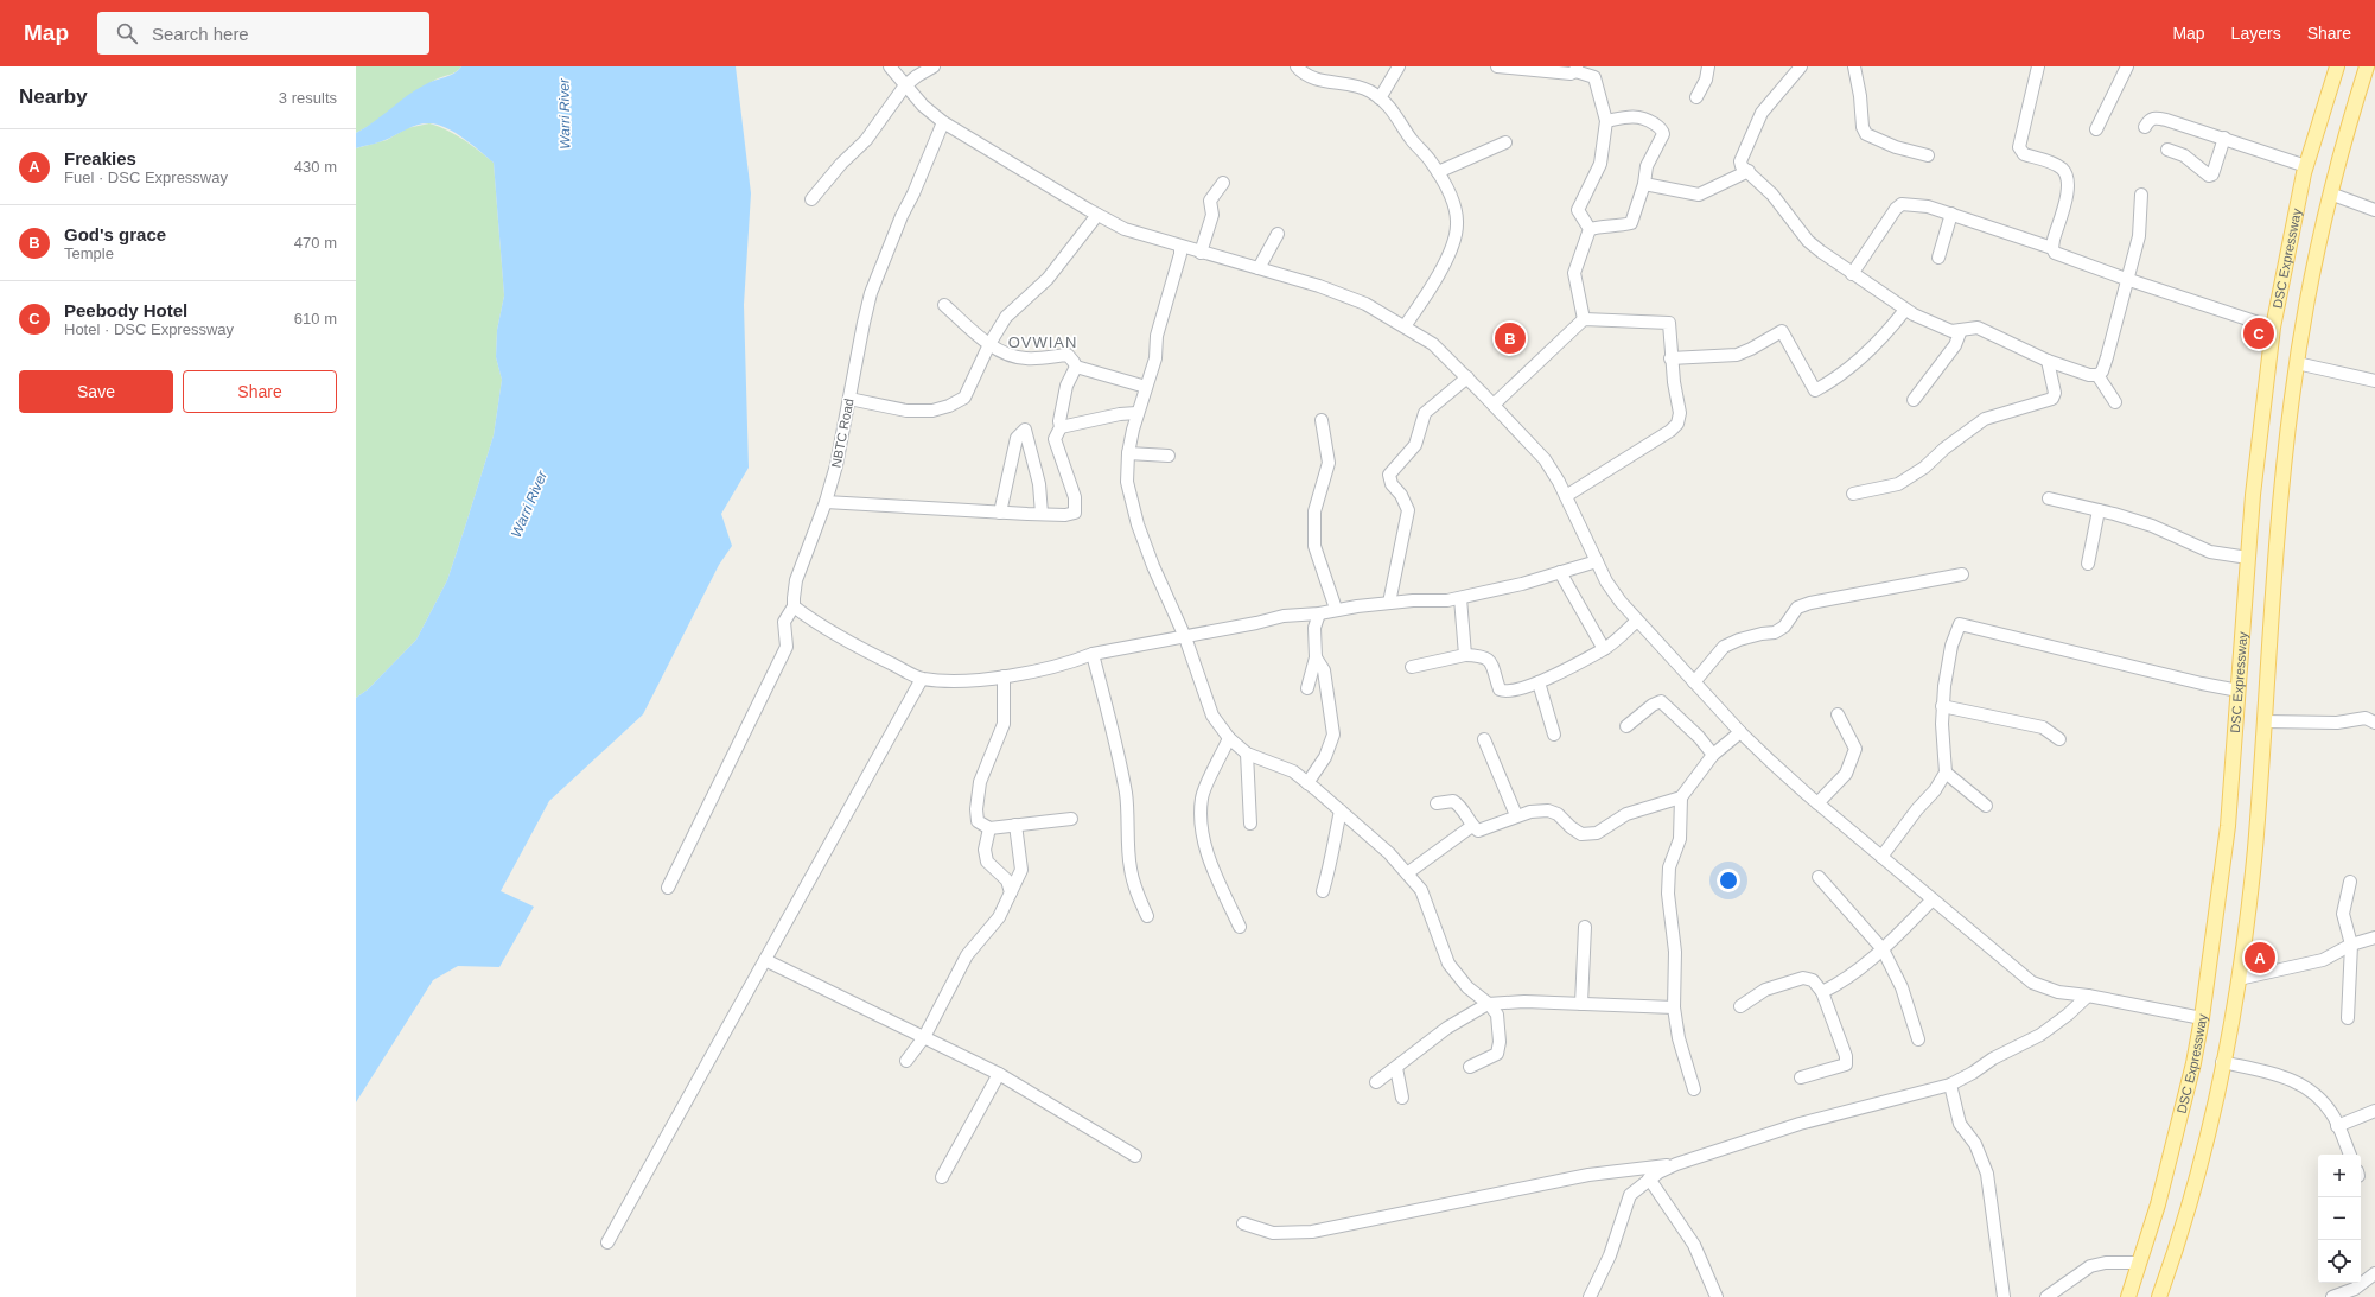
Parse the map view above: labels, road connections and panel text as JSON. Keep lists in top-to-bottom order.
{
  "streets": {
    "main road": ["DSC Expressway"],
    "street": ["NBTC Road"]
  },
  "districts": ["OVWIAN"],
  "water": ["Warri River"],
  "page": {
    "header": "Map",
    "search": "Search here",
    "nav": ["Map", "Layers", "Share"],
    "heading": ["Nearby", "3 results"],
    "list": [
      {
        "mark": "A",
        "name": "Freakies",
        "note": "Fuel · DSC Expressway",
        "value": "430 m"
      },
      {
        "mark": "B",
        "name": "God's grace",
        "note": "Temple",
        "value": "470 m"
      },
      {
        "mark": "C",
        "name": "Peebody Hotel",
        "note": "Hotel · DSC Expressway",
        "value": "610 m"
      }
    ],
    "pins": ["C", "B", "A"],
    "buttons": ["Save", "Share"],
    "map_buttons": ["+", "−"]
  }
}
